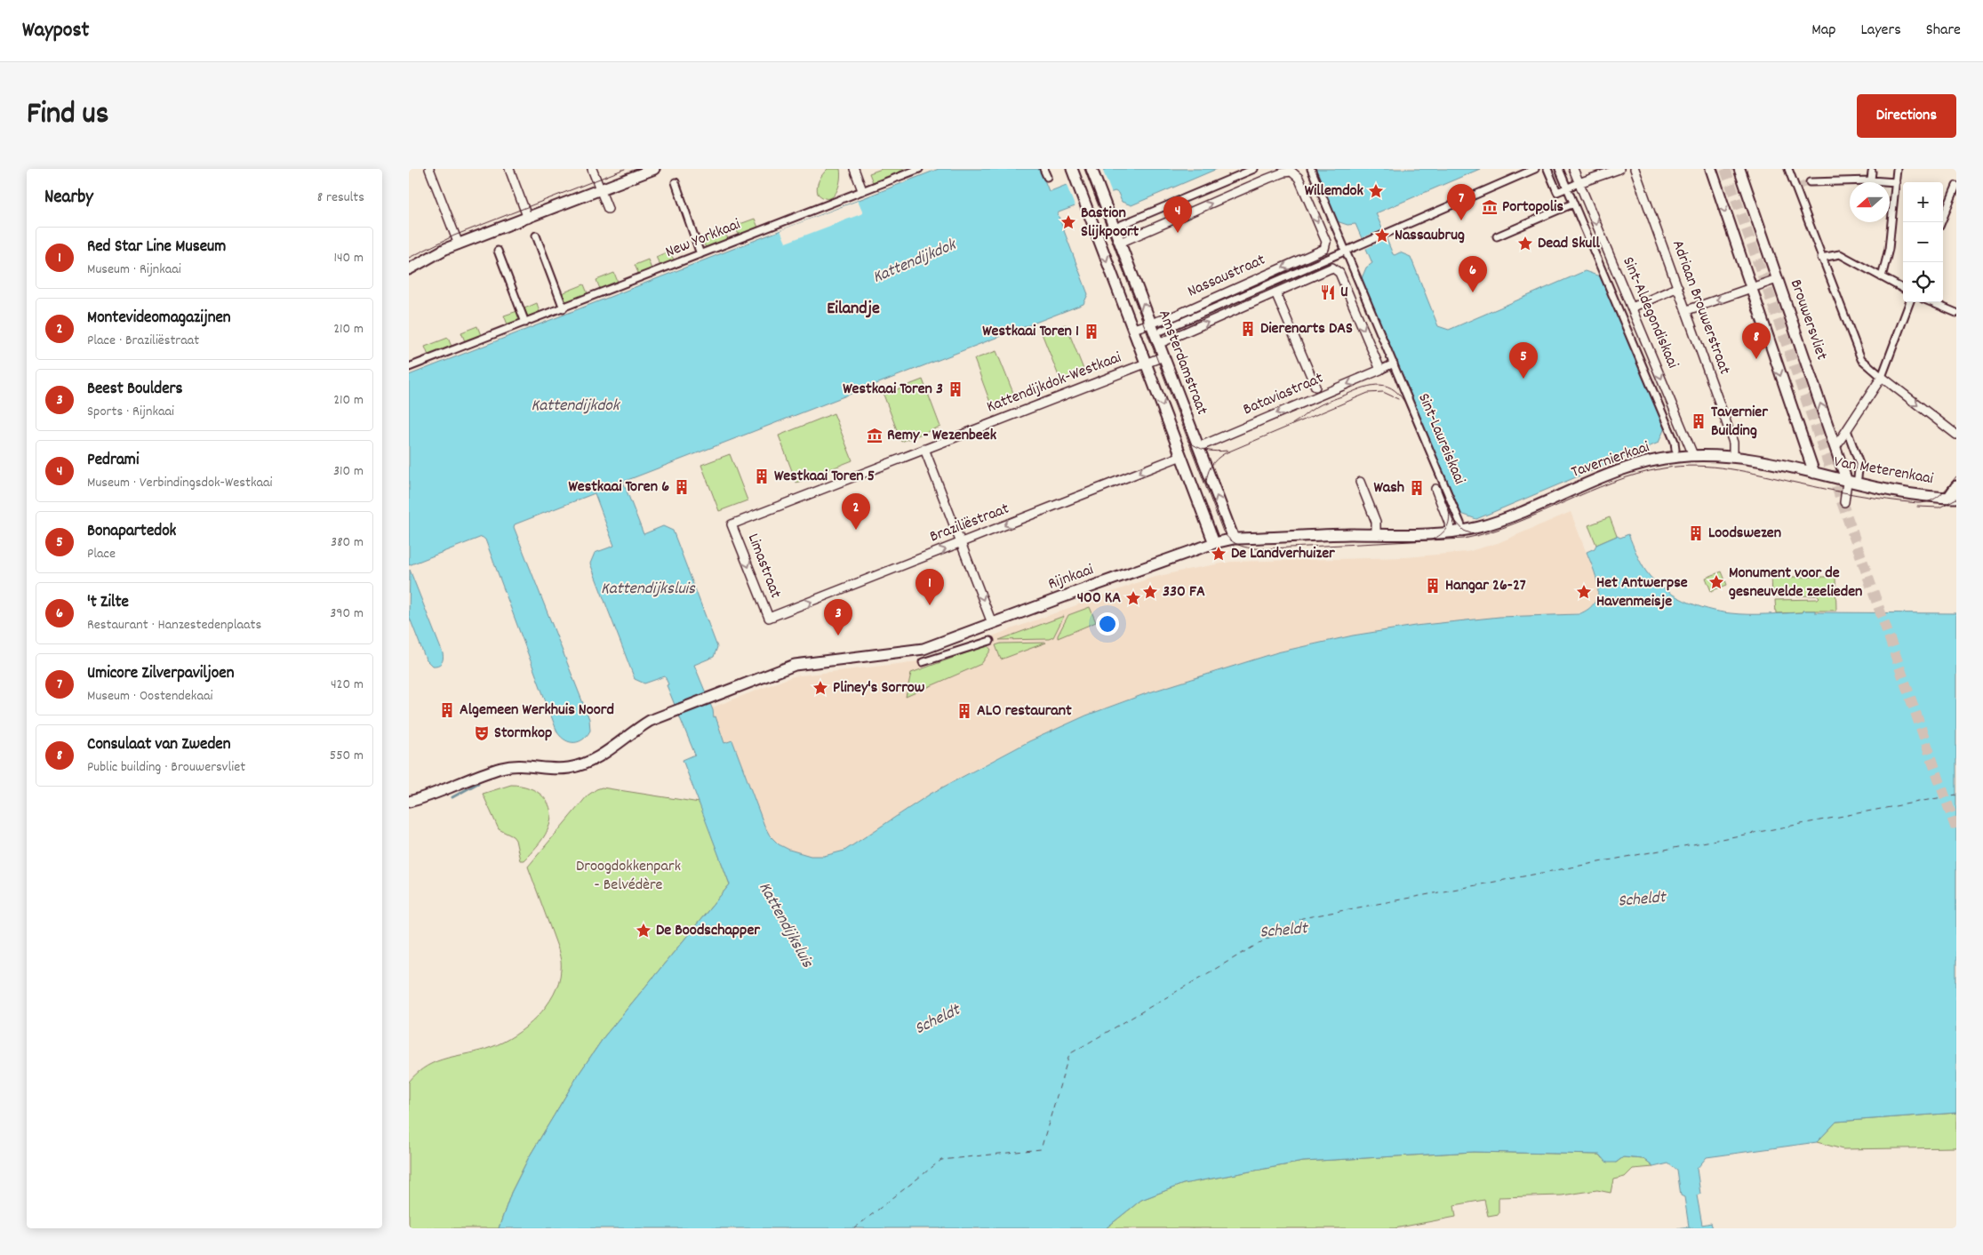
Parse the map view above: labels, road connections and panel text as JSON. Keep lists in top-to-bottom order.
{
  "streets": {
    "street": [
      "New Yorkkaai",
      "Nassaustraat",
      "Adriaan Brouwerstraat",
      "Sint-Aldegondiskaai",
      "Brouwersvliet",
      "Amsterdamstraat",
      "Kattendijkdok-Westkaai",
      "Bataviastraat",
      "Sint-Laureiskaai",
      "Tavernierkaai",
      "Van Meterenkaai",
      "Braziliëstraat",
      "Limastraat",
      "Rijnkaai"
    ]
  },
  "crossings": [
    ["Nassaustraat", "Amsterdamstraat"],
    ["Nassaustraat", "Sint-Laureiskaai"],
    ["Adriaan Brouwerstraat", "Tavernierkaai"],
    ["Sint-Aldegondiskaai", "Tavernierkaai"],
    ["Brouwersvliet", "Van Meterenkaai"],
    ["Amsterdamstraat", "Kattendijkdok-Westkaai"],
    ["Amsterdamstraat", "Bataviastraat"],
    ["Amsterdamstraat", "Rijnkaai"],
    ["Kattendijkdok-Westkaai", "Limastraat"],
    ["Sint-Laureiskaai", "Tavernierkaai"],
    ["Sint-Laureiskaai", "Rijnkaai"],
    ["Tavernierkaai", "Van Meterenkaai"],
    ["Tavernierkaai", "Rijnkaai"],
    ["Braziliëstraat", "Limastraat"]
  ],
  "one_way": ["Bataviastraat", "Limastraat"],
  "districts": ["Eilandje"],
  "water": ["Kattendijkdok", "Kattendijksluis", "Scheldt"],
  "parks": ["Droogdokkenpark - Belvédère"],
  "places": {
    "place": [
      "Willemdok",
      "Bastion Slijkpoort",
      "Nassaubrug",
      "Dead Skull",
      "De Landverhuizer",
      "Monument voor de gesneuvelde zeelieden",
      "330 FA",
      "Het Antwerpse Havenmeisje",
      "400 KA",
      "Pliney's Sorrow",
      "De Boodschapper"
    ],
    "museum": ["Portopolis", "Remy - Wezenbeek"],
    "restaurant": ["U"],
    "building": [
      "Dierenarts DAS",
      "Westkaai Toren 1",
      "Westkaai Toren 3",
      "Tavernier Building",
      "Westkaai Toren 5",
      "Westkaai Toren 6",
      "Wash",
      "Loodswezen",
      "Hangar 26-27",
      "Algemeen Werkhuis Noord",
      "ALO restaurant"
    ],
    "theatre": ["Stormkop"]
  },
  "north": "left",
  "page": {
    "header": "Waypost",
    "nav": ["Map", "Layers", "Share"],
    "title": "Find us",
    "buttons": "Directions",
    "heading": ["Nearby", "8 results"],
    "map_buttons": ["+", "−"],
    "pins": [
      "7",
      "4",
      "6",
      "8",
      "5",
      "2",
      "1",
      "3"
    ],
    "list": [
      {
        "mark": "1",
        "name": "Red Star Line Museum",
        "note": "Museum · Rijnkaai",
        "value": "140 m"
      },
      {
        "mark": "2",
        "name": "Montevideomagazijnen",
        "note": "Place · Braziliëstraat",
        "value": "210 m"
      },
      {
        "mark": "3",
        "name": "Beest Boulders",
        "note": "Sports · Rijnkaai",
        "value": "210 m"
      },
      {
        "mark": "4",
        "name": "Pedrami",
        "note": "Museum · Verbindingsdok-Westkaai",
        "value": "310 m"
      },
      {
        "mark": "5",
        "name": "Bonapartedok",
        "note": "Place",
        "value": "380 m"
      },
      {
        "mark": "6",
        "name": "'t Zilte",
        "note": "Restaurant · Hanzestedenplaats",
        "value": "390 m"
      },
      {
        "mark": "7",
        "name": "Umicore Zilverpaviljoen",
        "note": "Museum · Oostendekaai",
        "value": "420 m"
      },
      {
        "mark": "8",
        "name": "Consulaat van Zweden",
        "note": "Public building · Brouwersvliet",
        "value": "550 m"
      }
    ]
  }
}
